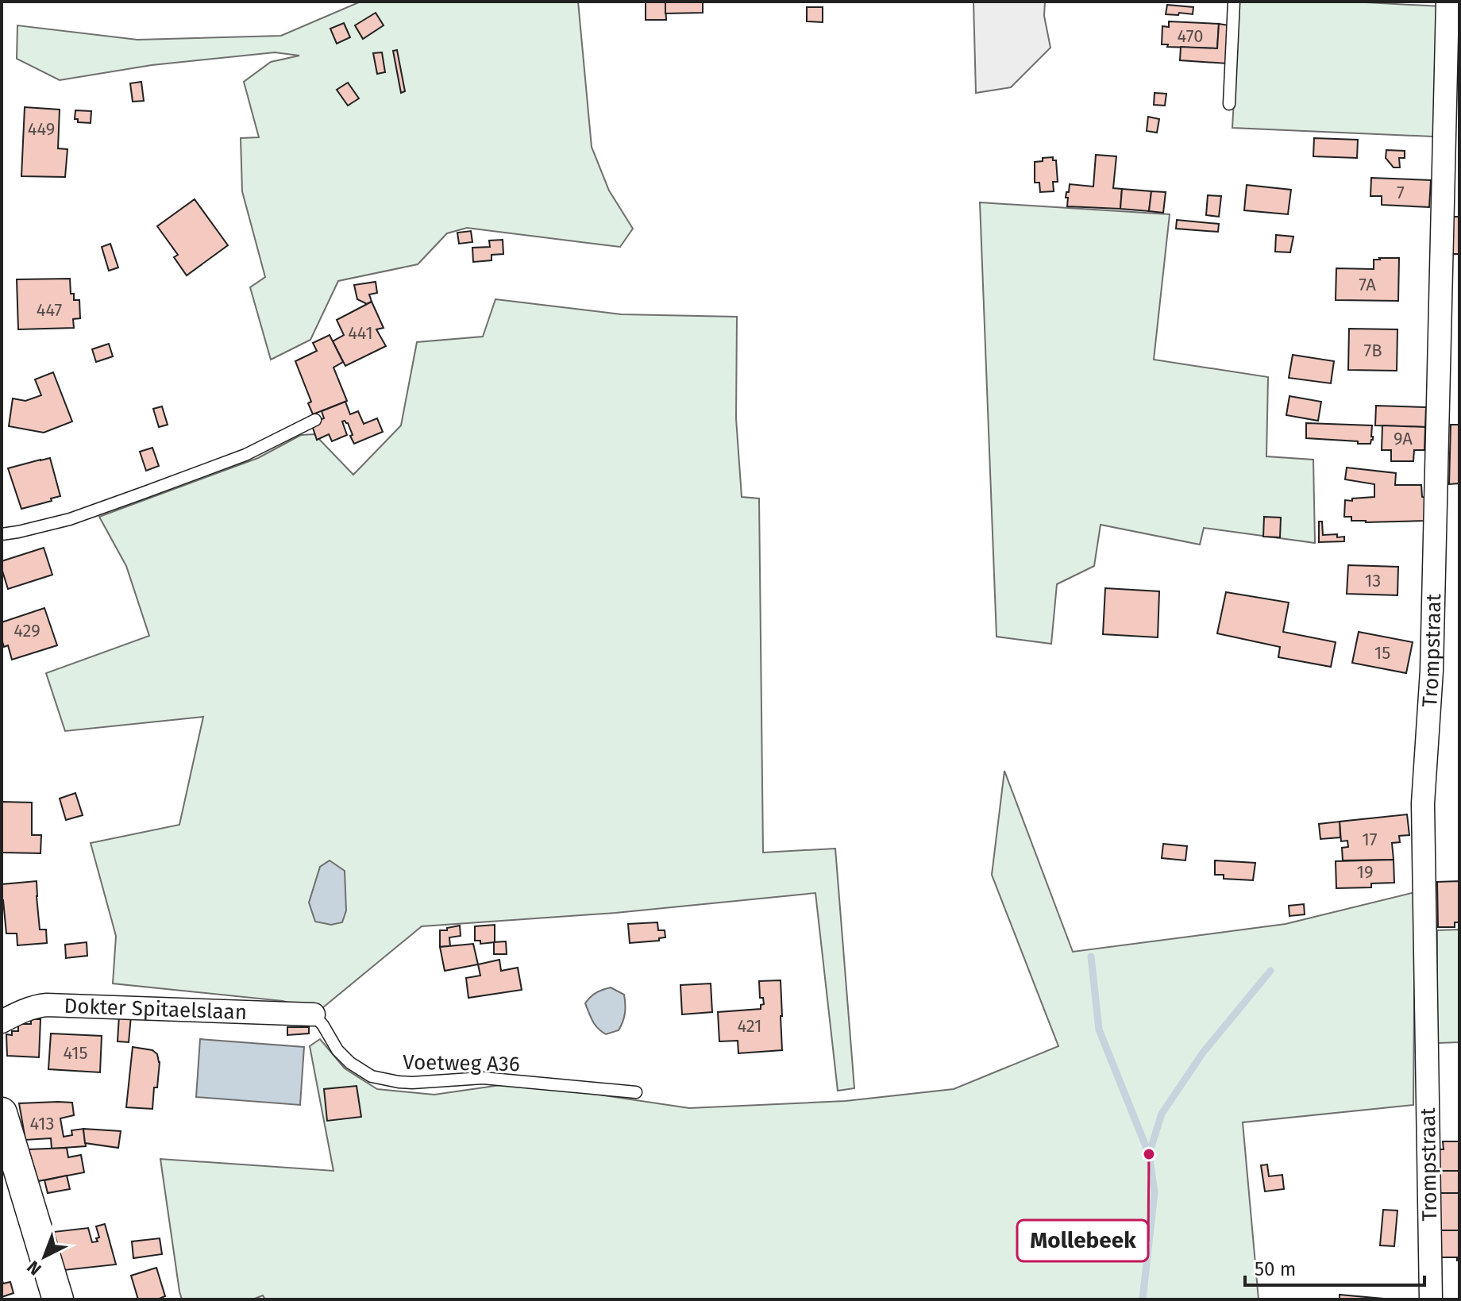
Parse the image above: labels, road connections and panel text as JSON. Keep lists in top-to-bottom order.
{
  "streets": {
    "street": ["Trompstraat", "Dokter Spitaelslaan"],
    "lane": ["Voetweg A36"]
  },
  "crossings": [
    ["Dokter Spitaelslaan", "Voetweg A36"]
  ],
  "places": ["Mollebeek"],
  "house_numbers": [
    "470",
    "449",
    "7",
    "7A",
    "447",
    "441",
    "7B",
    "9A",
    "13",
    "429",
    "15",
    "17",
    "19",
    "421",
    "415",
    "413"
  ],
  "scale_bar": "50 m",
  "north": "bottom left"
}
